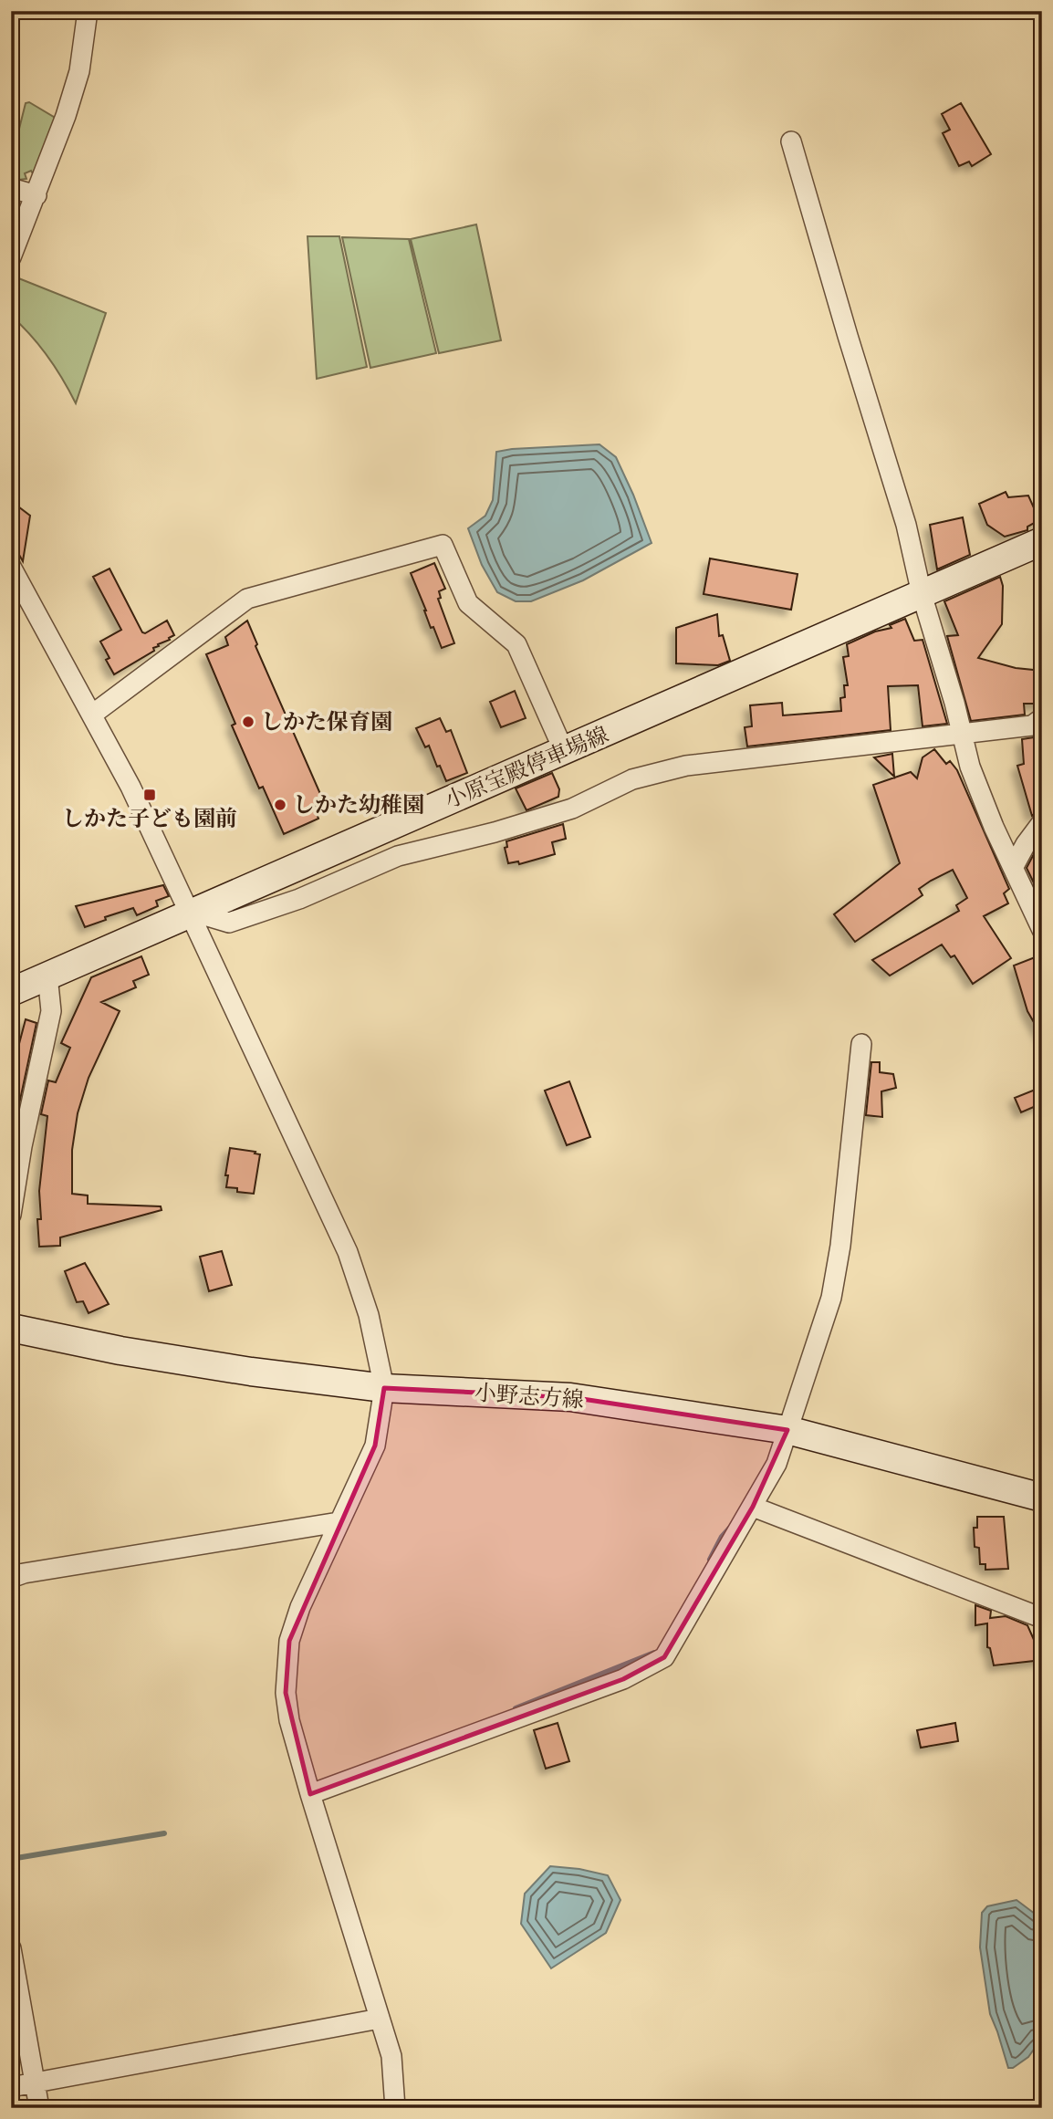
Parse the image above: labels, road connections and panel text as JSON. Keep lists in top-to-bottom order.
{
  "streets": {
    "main road": ["小原宝殿停車場線", "小野志方線"]
  },
  "places": {
    "other": ["しかた保育園", "しかた幼稚園"],
    "transit": ["しかた子ども園前"]
  }
}
